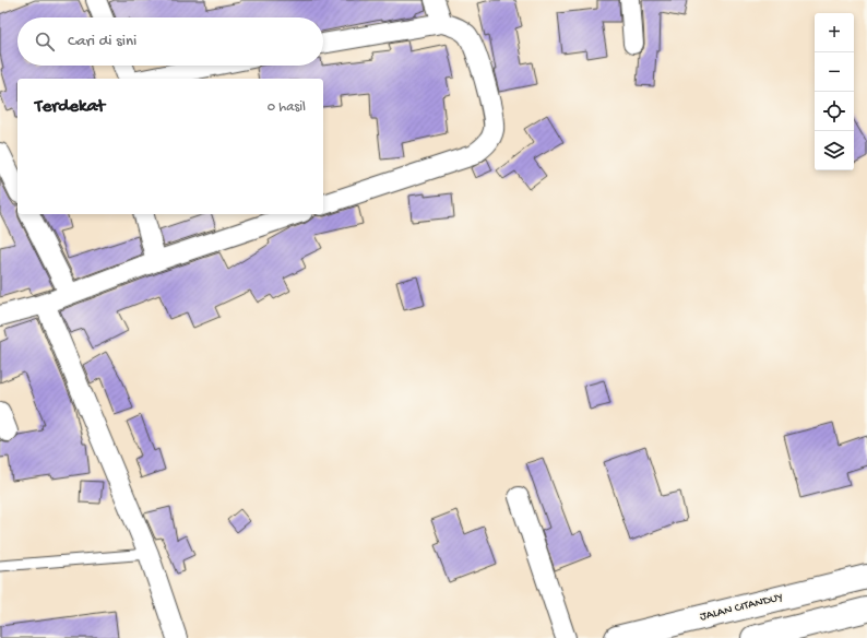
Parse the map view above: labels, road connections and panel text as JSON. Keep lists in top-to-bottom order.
{
  "streets": {
    "main road": ["JALAN CITANDUY"]
  },
  "page": {
    "map_buttons": ["+", "−"],
    "search": "Cari di sini",
    "heading": ["Terdekat", "0 hasil"]
  }
}
